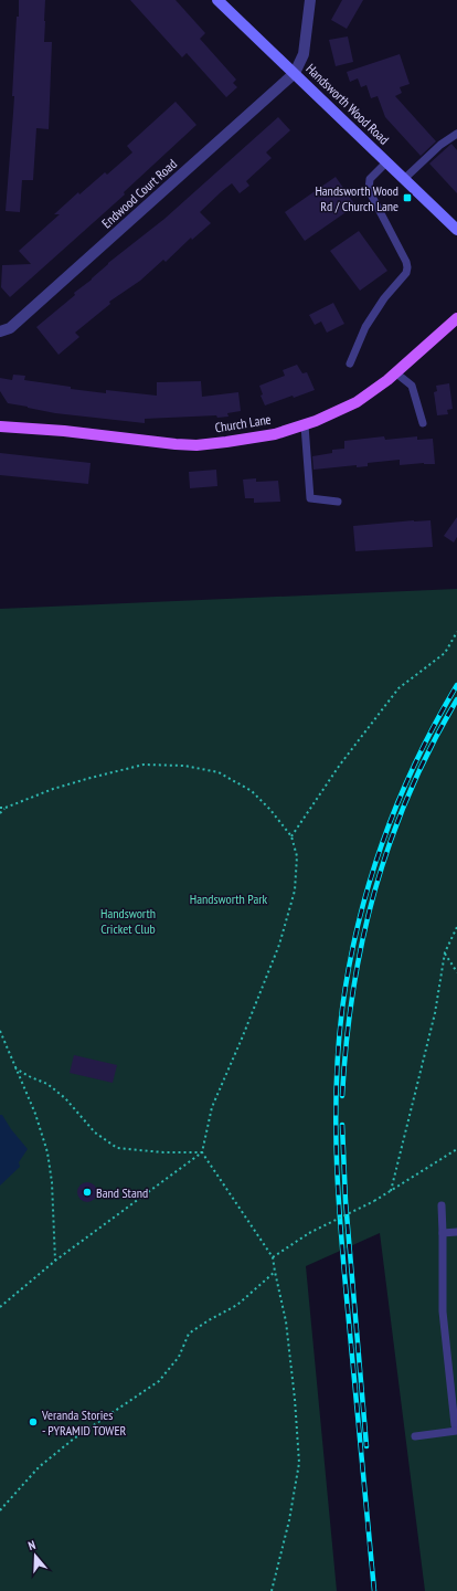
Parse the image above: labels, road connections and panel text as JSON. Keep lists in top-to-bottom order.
{
  "streets": {
    "main road": ["Handsworth Wood Road", "Church Lane"],
    "street": ["Endwood Court Road"]
  },
  "crossings": [
    ["Handsworth Wood Road", "Endwood Court Road"]
  ],
  "parks": ["Handsworth Park", "Handsworth Cricket Club"],
  "places": {
    "transit": ["Handsworth Wood Rd / Church Lane"],
    "other": ["Band Stand", "Veranda Stories - PYRAMID TOWER"]
  },
  "north": "top"
}
